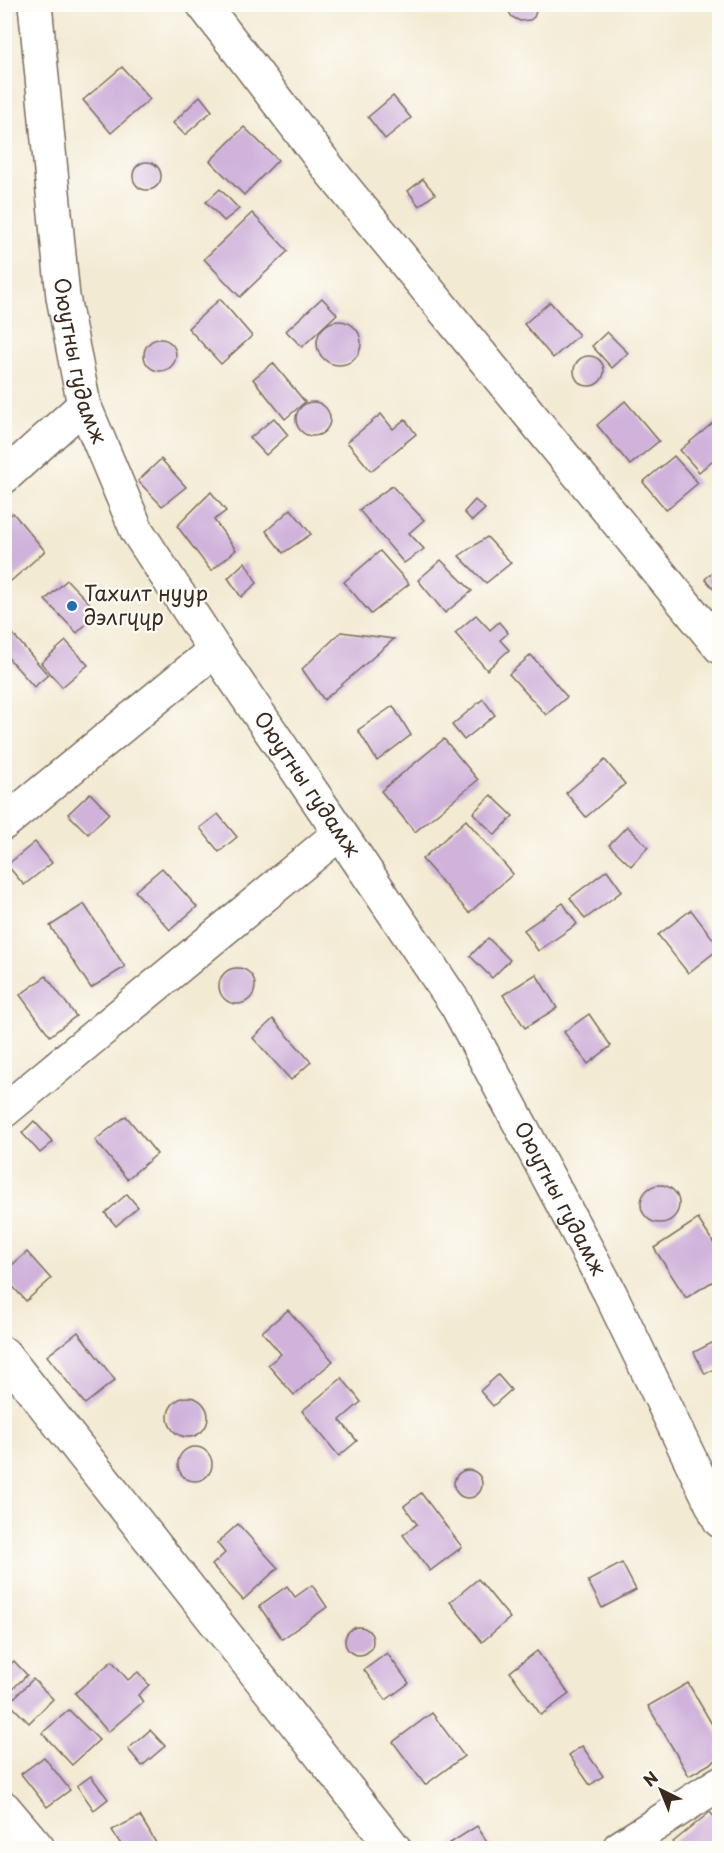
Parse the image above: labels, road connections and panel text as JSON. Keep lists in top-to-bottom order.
{
  "streets": {
    "street": ["Оюутны гудамж"]
  },
  "places": ["Тахилт нуур дэлгүүр"],
  "north": "top left"
}
